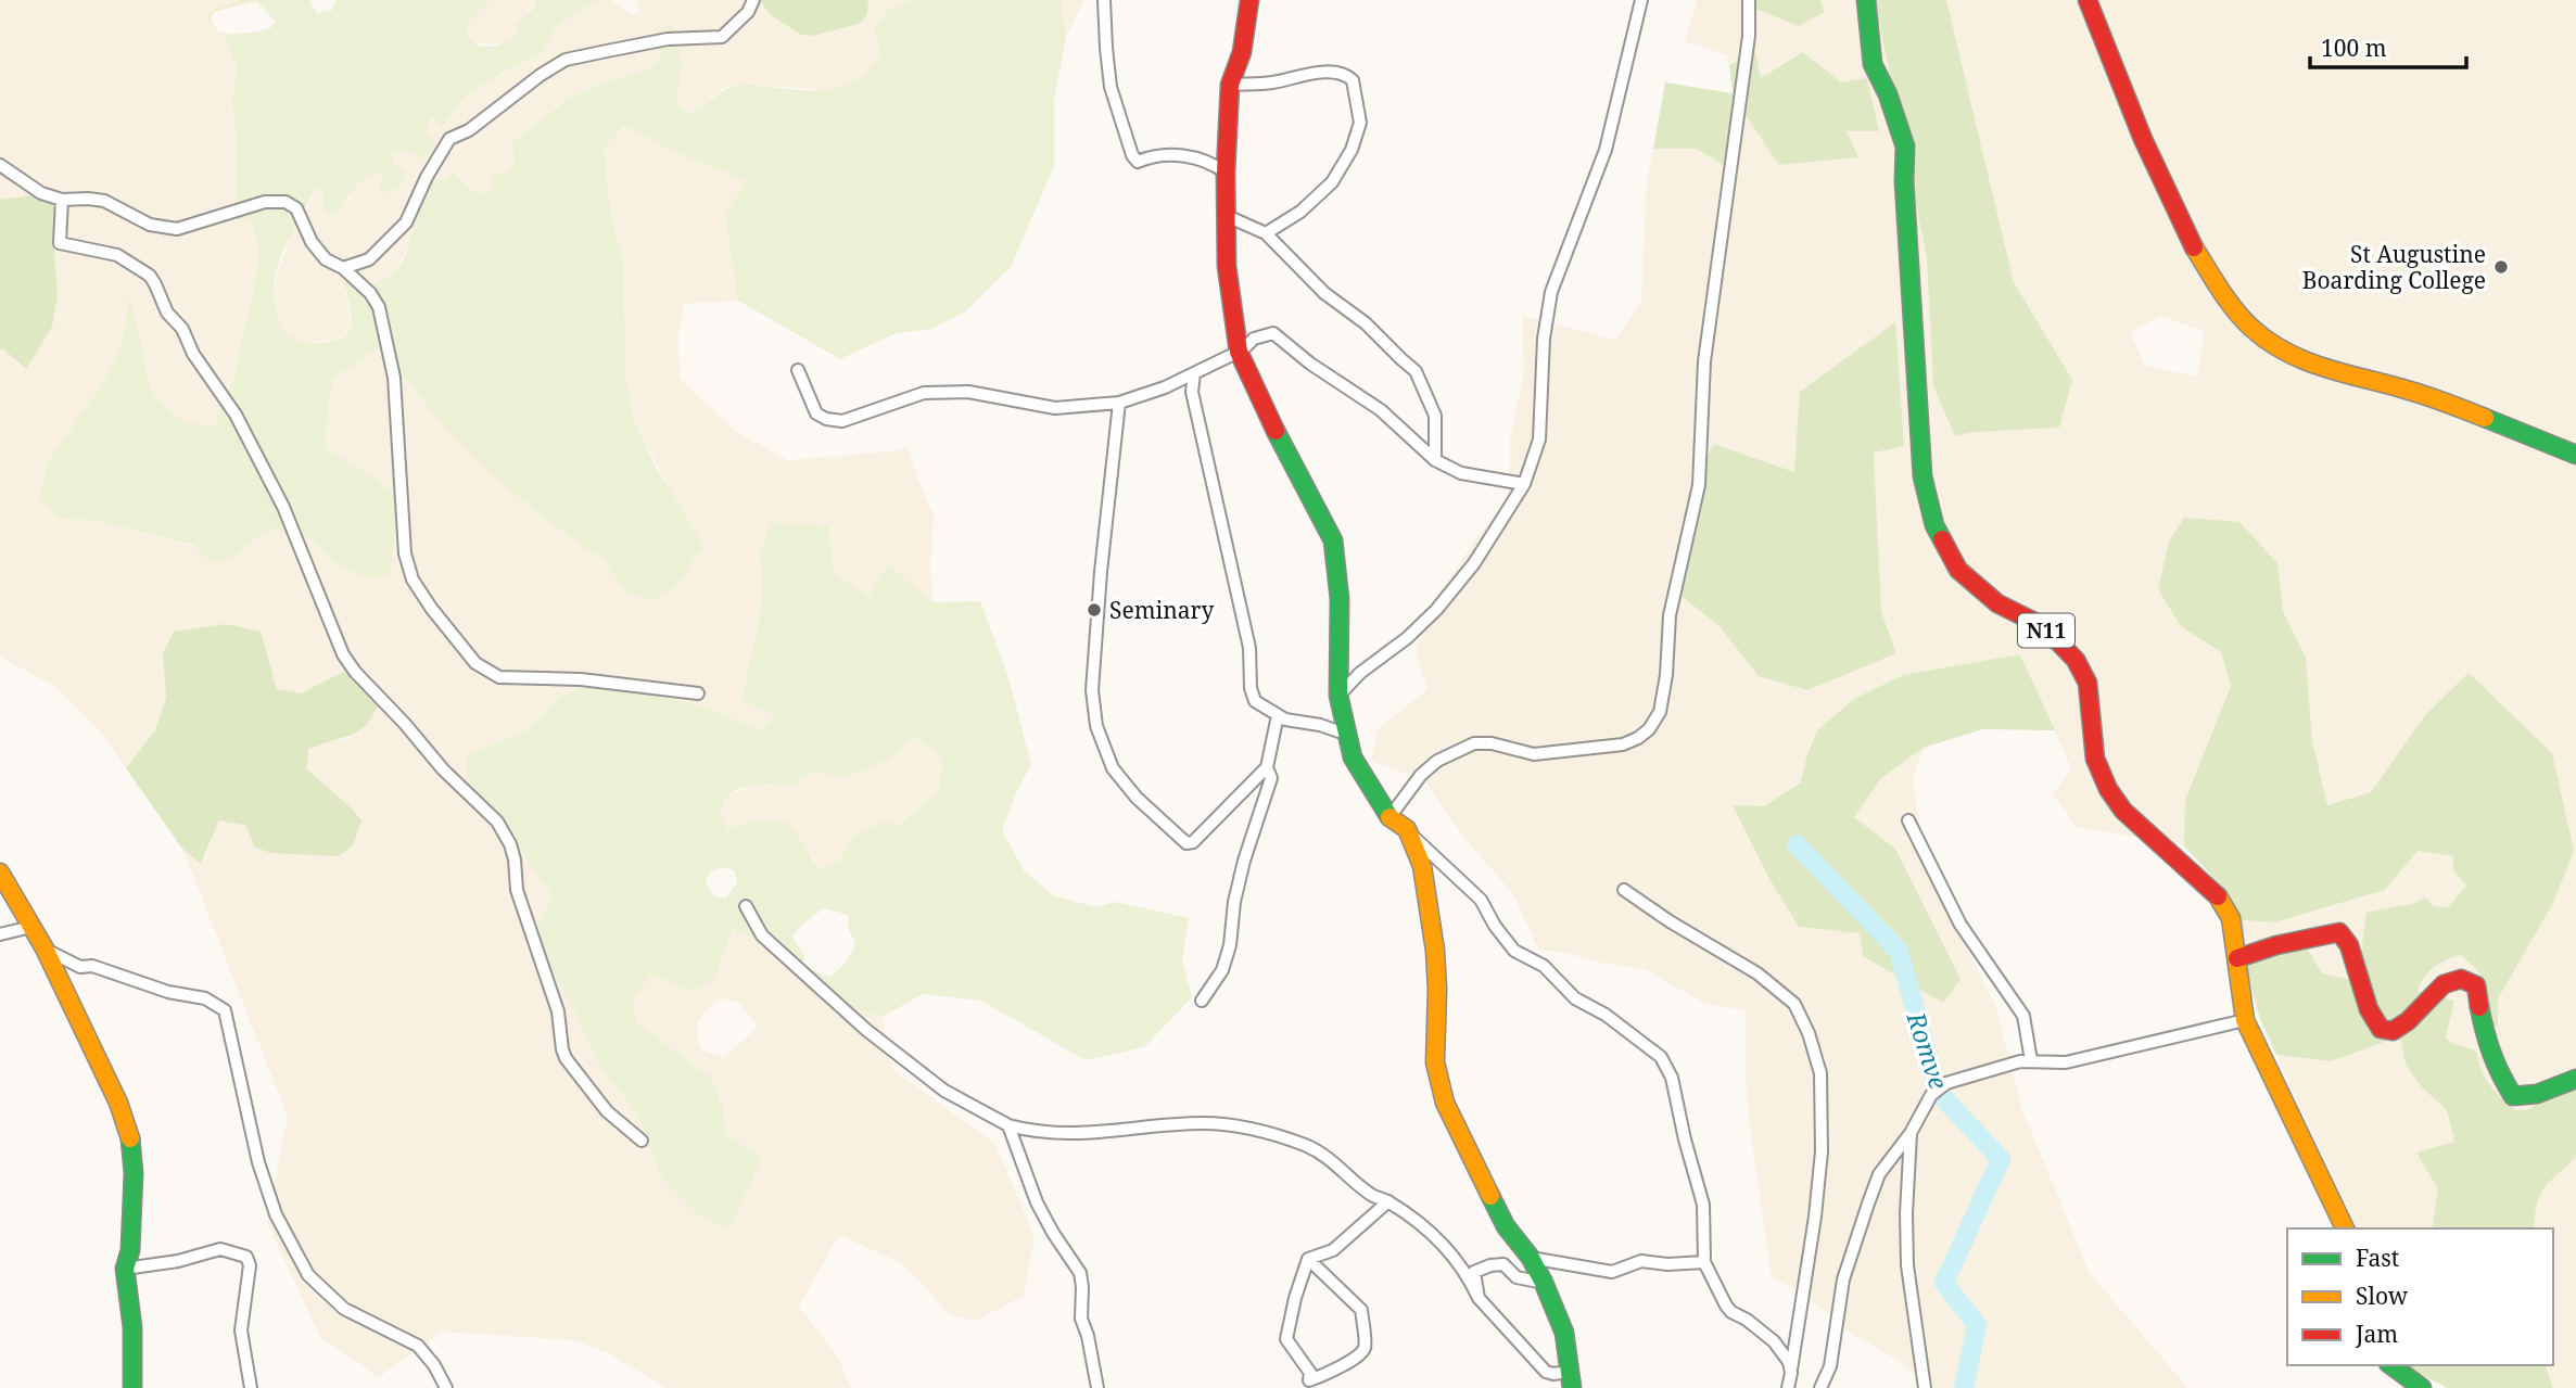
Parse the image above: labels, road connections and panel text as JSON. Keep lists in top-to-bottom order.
{
  "streets": {
    "main road": ["N11"]
  },
  "water": ["Romve"],
  "places": ["St Augustine Boarding College", "Seminary"],
  "legend": ["Fast", "Slow", "Jam"],
  "scale_bar": "100 m"
}
